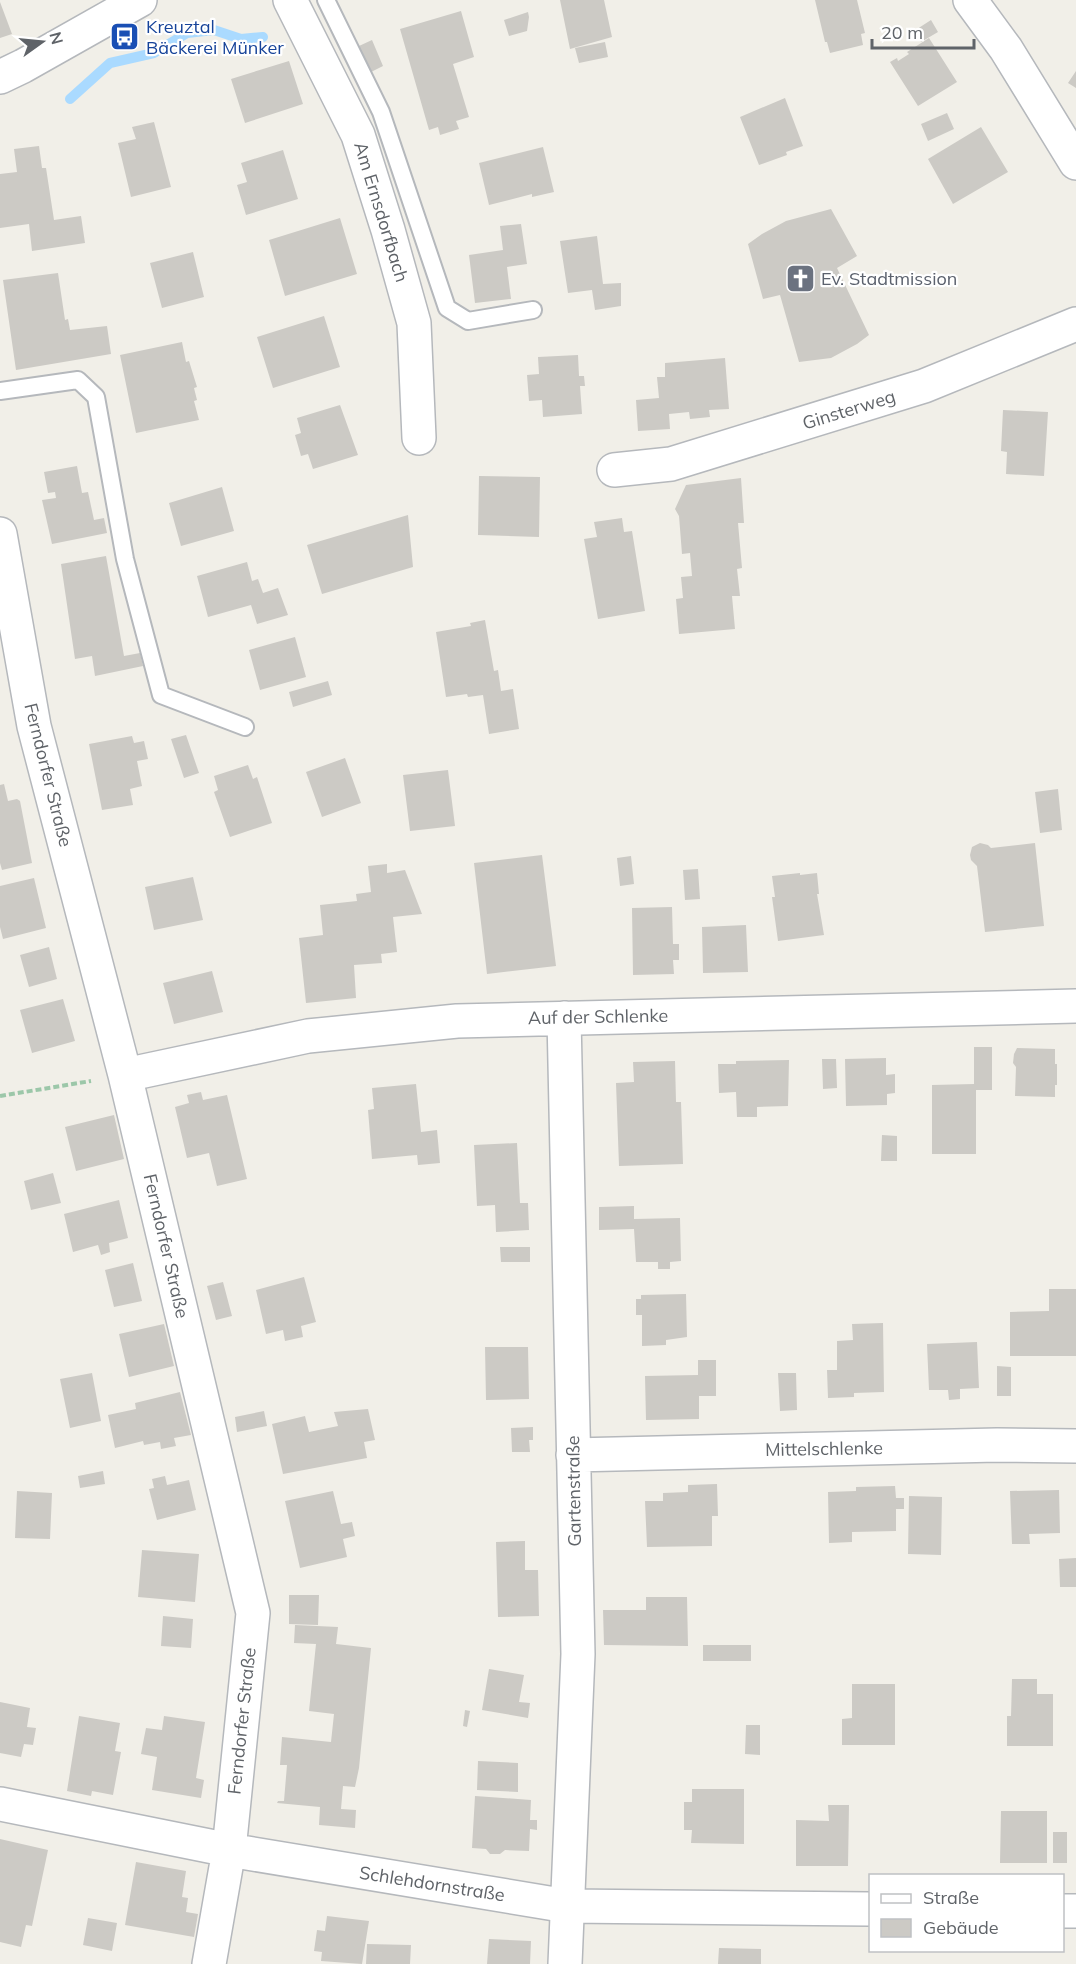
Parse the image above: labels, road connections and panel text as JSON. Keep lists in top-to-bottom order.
{
  "streets": {
    "street": [
      "Am Ernsdorfbach",
      "Ginsterweg",
      "Ferndorfer Straße",
      "Auf der Schlenke",
      "Mittelschlenke",
      "Gartenstraße",
      "Schlehdornstraße"
    ]
  },
  "crossings": [
    ["Ferndorfer Straße", "Auf der Schlenke"],
    ["Ferndorfer Straße", "Schlehdornstraße"],
    ["Auf der Schlenke", "Gartenstraße"],
    ["Mittelschlenke", "Gartenstraße"],
    ["Gartenstraße", "Schlehdornstraße"]
  ],
  "places": {
    "bus stop": ["Kreuztal Bäckerei Münker"],
    "church": ["Ev. Stadtmission"]
  },
  "legend": ["Straße", "Gebäude"],
  "scale_bar": "20 m",
  "north": "right"
}
